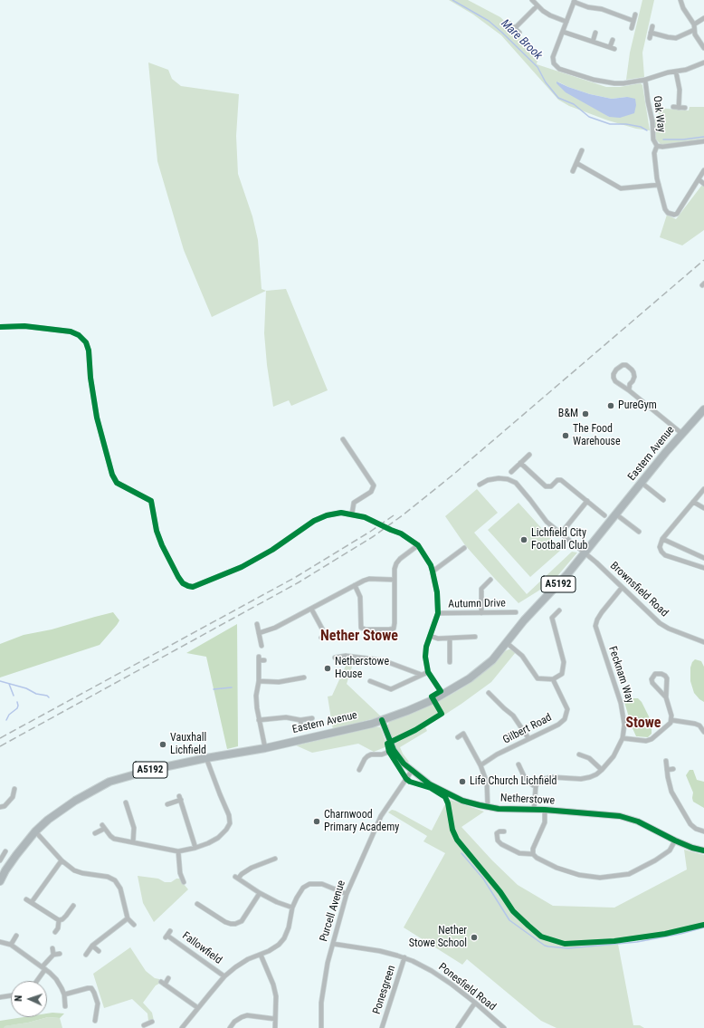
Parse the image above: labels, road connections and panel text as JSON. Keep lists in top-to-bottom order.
{
  "streets": {
    "highway": ["Eastern Avenue", "A5192"],
    "street": [
      "Oak Way",
      "Brownsfield Road",
      "Autumn Drive",
      "Fecknam Way",
      "Gilbert Road",
      "Netherstowe",
      "Purcell Avenue",
      "Fallowfield",
      "Ponesfield Road",
      "Ponesgreen"
    ]
  },
  "crossings": [
    ["Eastern Avenue", "Brownsfield Road"],
    ["Eastern Avenue", "Netherstowe"],
    ["Brownsfield Road", "Fecknam Way"],
    ["Netherstowe", "Purcell Avenue"],
    ["Purcell Avenue", "Ponesfield Road"],
    ["Ponesfield Road", "Ponesgreen"]
  ],
  "districts": ["Nether Stowe", "Stowe"],
  "water": ["Mare Brook"],
  "places": [
    "PureGym",
    "B&M",
    "The Food Warehouse",
    "Lichfield City Football Club",
    "Netherstowe House",
    "Vauxhall Lichfield",
    "Life Church Lichfield",
    "Charnwood Primary Academy",
    "Nether Stowe School"
  ],
  "north": "left"
}
